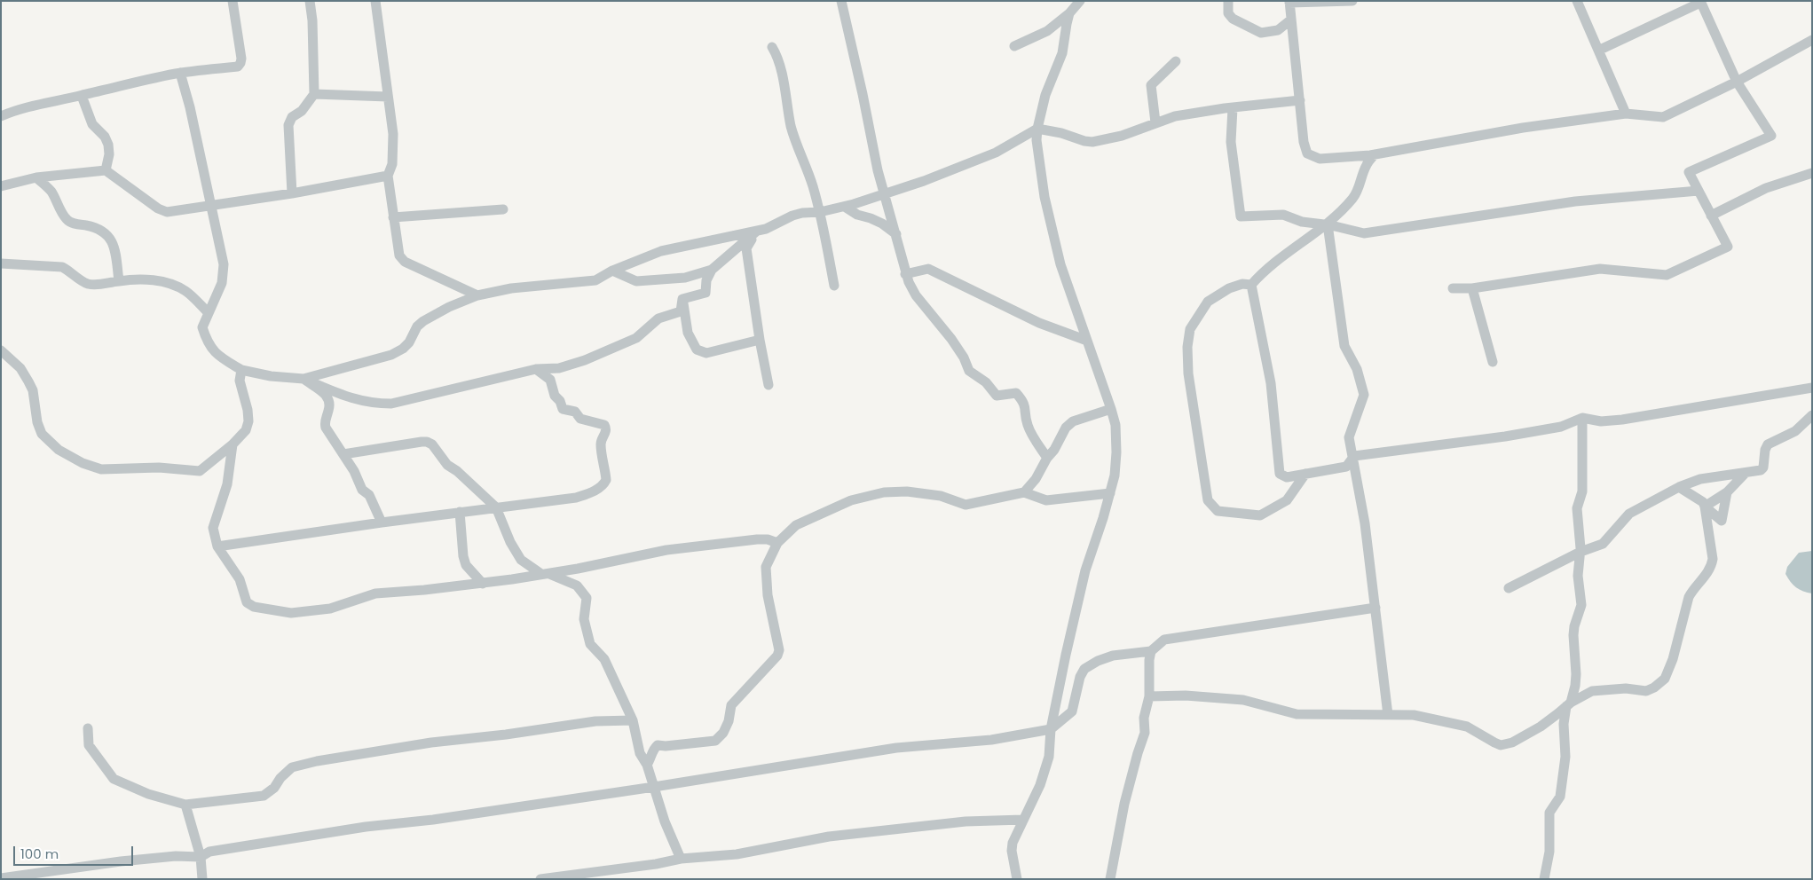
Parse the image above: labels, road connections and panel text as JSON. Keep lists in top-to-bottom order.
{
  "scale_bar": "100 m"
}
